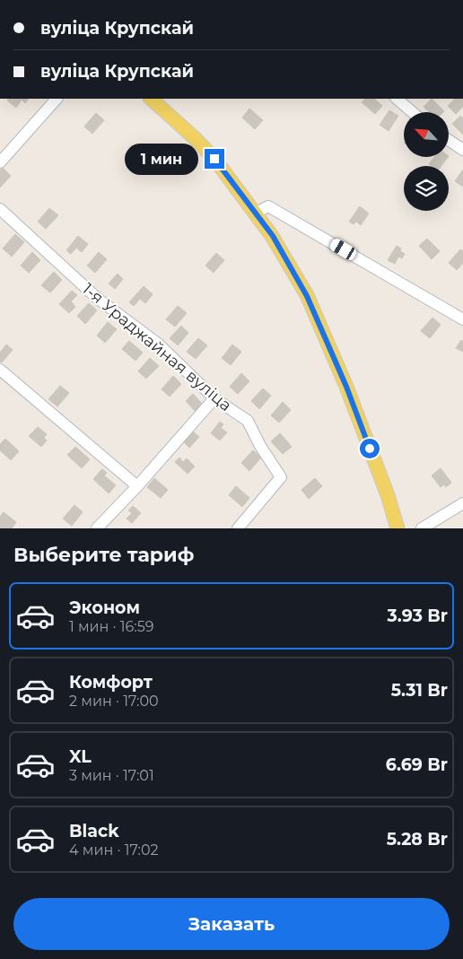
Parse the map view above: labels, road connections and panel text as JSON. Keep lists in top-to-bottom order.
{
  "streets": {
    "street": ["1-я Ураджайная вуліца"]
  },
  "north": "top left",
  "page": {
    "banner": ["вуліца Крупскай", "вуліца Крупскай"],
    "bubble": "1 мин",
    "heading": "Выберите тариф",
    "list": [
      {
        "name": "Эконом",
        "note": "1 мин · 16:59",
        "value": "3.93 Br"
      },
      {
        "name": "Комфорт",
        "note": "2 мин · 17:00",
        "value": "5.31 Br"
      },
      {
        "name": "XL",
        "note": "3 мин · 17:01",
        "value": "6.69 Br"
      },
      {
        "name": "Black",
        "note": "4 мин · 17:02",
        "value": "5.28 Br"
      }
    ],
    "buttons": "Заказать"
  }
}
